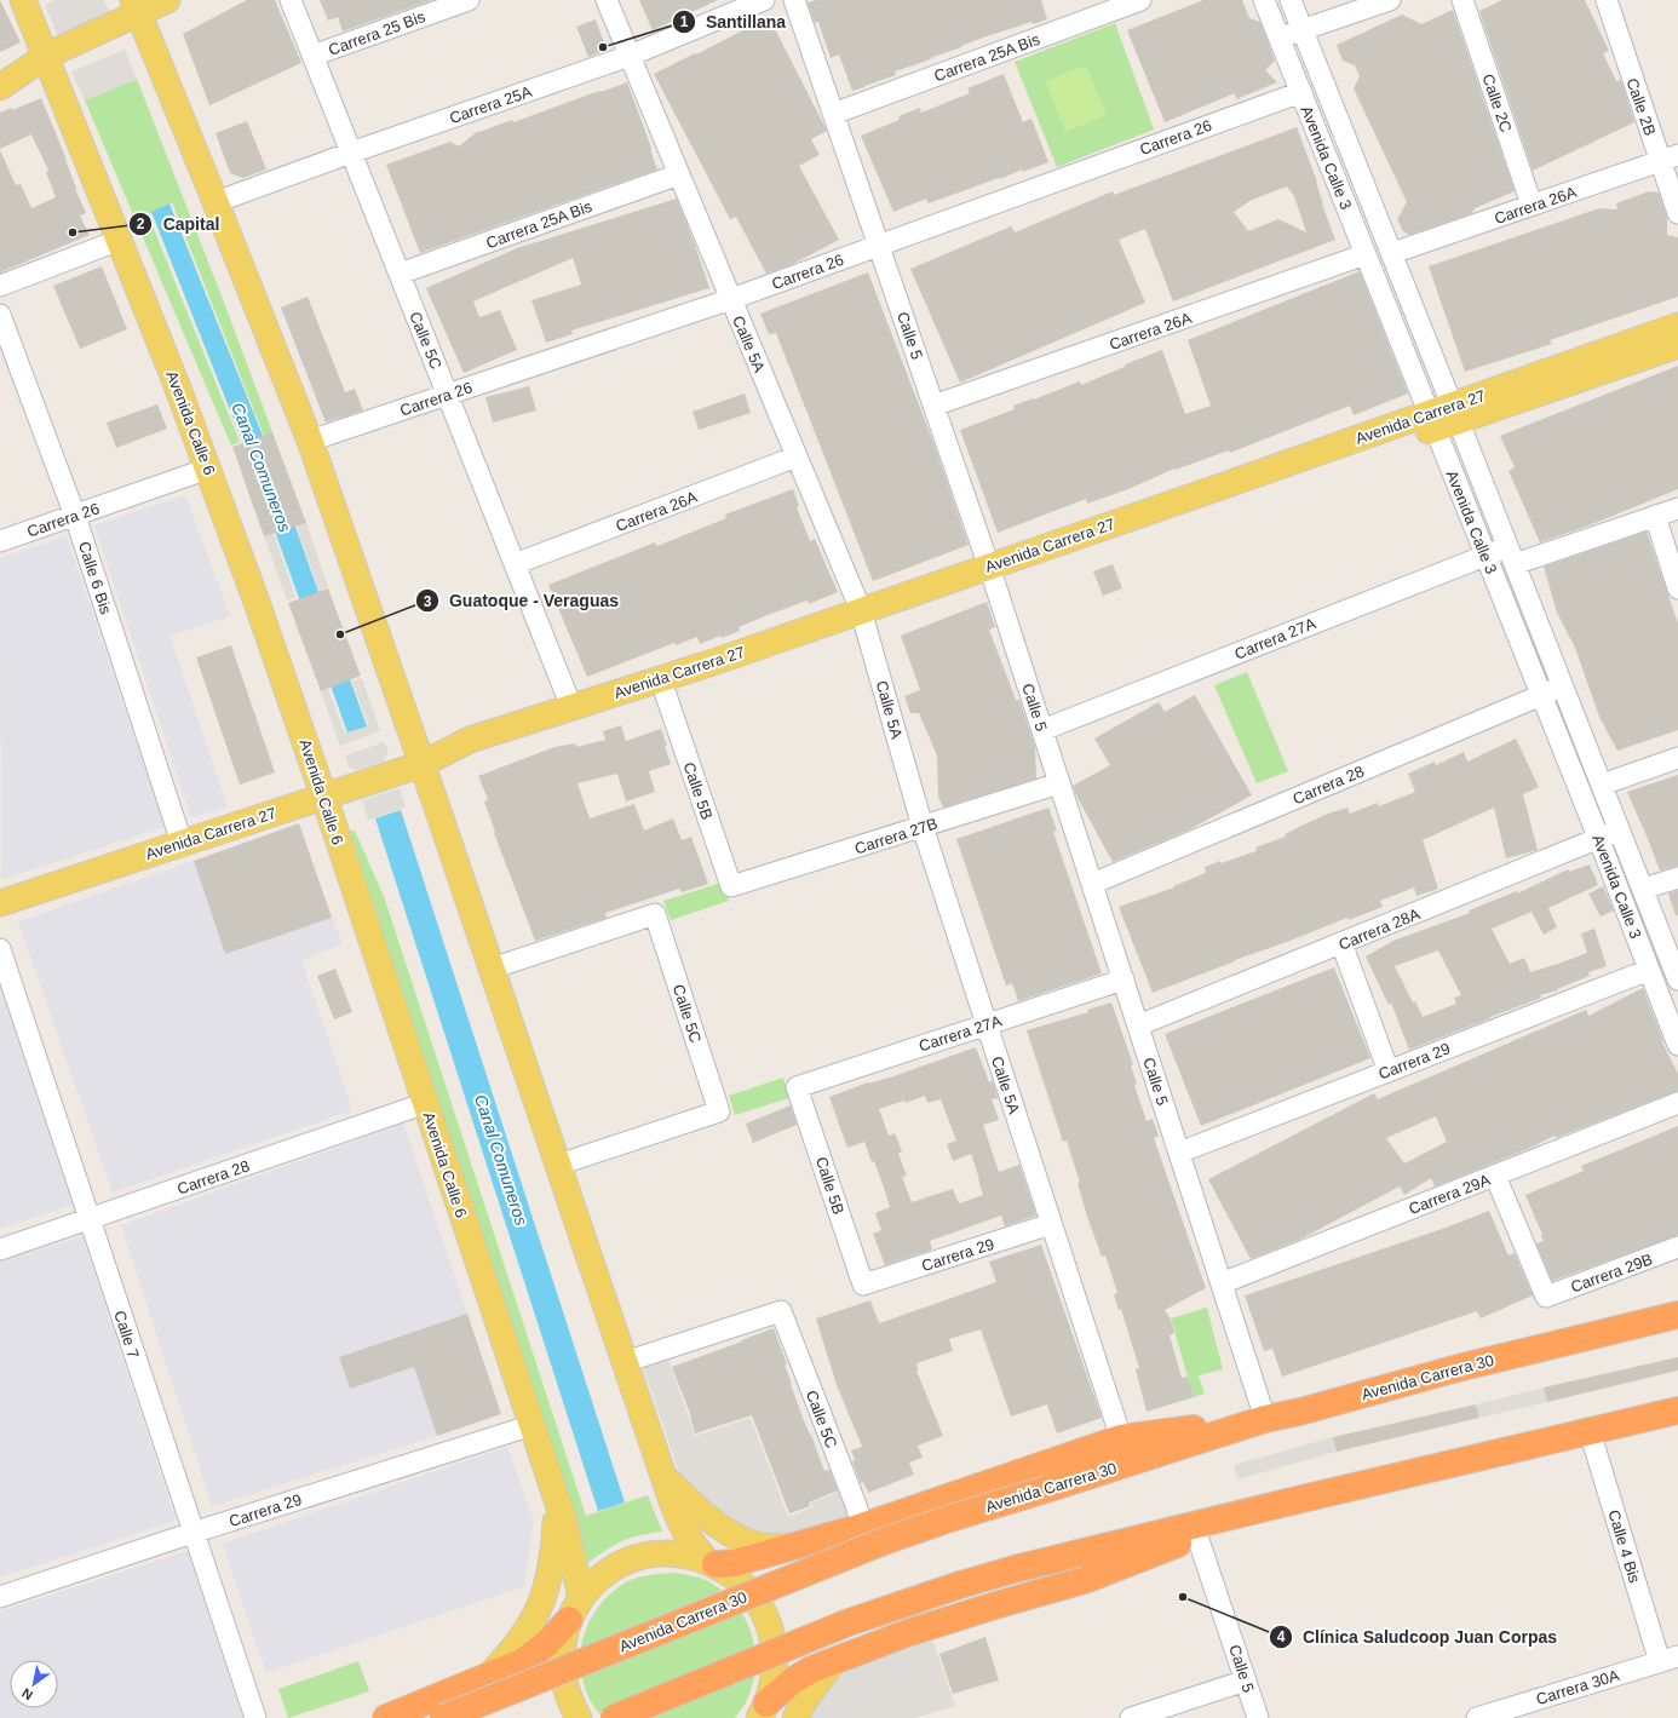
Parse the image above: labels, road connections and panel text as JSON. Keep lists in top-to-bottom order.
{
  "streets": {
    "highway": ["Avenida Carrera 30"],
    "main road": ["Avenida Carrera 27", "Avenida Calle 6"],
    "street": [
      "Carrera 25 Bis",
      "Carrera 25A Bis",
      "Calle 2C",
      "Carrera 25A",
      "Calle 2B",
      "Carrera 26",
      "Avenida Calle 3",
      "Carrera 26A",
      "Calle 5",
      "Calle 5C",
      "Calle 5A",
      "Calle 6 Bis",
      "Carrera 27A",
      "Carrera 28",
      "Calle 5B",
      "Carrera 27B",
      "Carrera 28A",
      "Carrera 29",
      "Carrera 29A",
      "Carrera 29B",
      "Calle 7",
      "Calle 4 Bis",
      "Carrera 30A"
    ]
  },
  "crossings": [
    ["Carrera 25 Bis", "Calle 5C"],
    ["Carrera 25A Bis", "Calle 5"],
    ["Carrera 25A Bis", "Calle 5C"],
    ["Carrera 25A Bis", "Calle 5A"],
    ["Calle 2C", "Carrera 26A"],
    ["Carrera 25A", "Calle 5C"],
    ["Carrera 25A", "Calle 5A"],
    ["Calle 2B", "Carrera 26A"],
    ["Carrera 26", "Avenida Calle 3"],
    ["Carrera 26", "Calle 5"],
    ["Carrera 26", "Calle 5C"],
    ["Carrera 26", "Calle 5A"],
    ["Carrera 26", "Avenida Calle 6"],
    ["Carrera 26", "Calle 6 Bis"],
    ["Avenida Calle 3", "Carrera 26A"],
    ["Avenida Calle 3", "Avenida Carrera 27"],
    ["Avenida Calle 3", "Carrera 27A"],
    ["Avenida Calle 3", "Carrera 28"],
    ["Avenida Calle 3", "Carrera 28A"],
    ["Avenida Calle 3", "Carrera 29"],
    ["Carrera 26A", "Calle 5"],
    ["Carrera 26A", "Calle 5C"],
    ["Carrera 26A", "Calle 5A"],
    ["Calle 5", "Avenida Carrera 27"],
    ["Calle 5", "Carrera 27A"],
    ["Calle 5", "Carrera 28"],
    ["Calle 5", "Carrera 27B"],
    ["Calle 5", "Carrera 28A"],
    ["Calle 5", "Carrera 29"],
    ["Calle 5", "Carrera 29A"],
    ["Calle 5", "Avenida Carrera 30"],
    ["Calle 5C", "Avenida Carrera 27"],
    ["Calle 5A", "Avenida Carrera 27"],
    ["Calle 5A", "Carrera 27A"],
    ["Calle 5A", "Carrera 27B"],
    ["Calle 5A", "Carrera 29"],
    ["Avenida Carrera 27", "Avenida Calle 6"],
    ["Avenida Carrera 27", "Calle 6 Bis"],
    ["Avenida Carrera 27", "Calle 5B"],
    ["Avenida Calle 6", "Carrera 28"],
    ["Avenida Calle 6", "Carrera 29"],
    ["Carrera 27A", "Calle 5B"],
    ["Carrera 28", "Calle 7"],
    ["Calle 5B", "Carrera 27B"],
    ["Calle 5B", "Carrera 29"],
    ["Carrera 29", "Calle 7"],
    ["Carrera 29A", "Carrera 29B"],
    ["Calle 4 Bis", "Carrera 30A"]
  ],
  "water": ["Canal Comuneros"],
  "places": [
    "Santillana",
    "Capital",
    "Guatoque - Veraguas",
    "Clínica Saludcoop Juan Corpas"
  ],
  "north": "bottom left"
}
